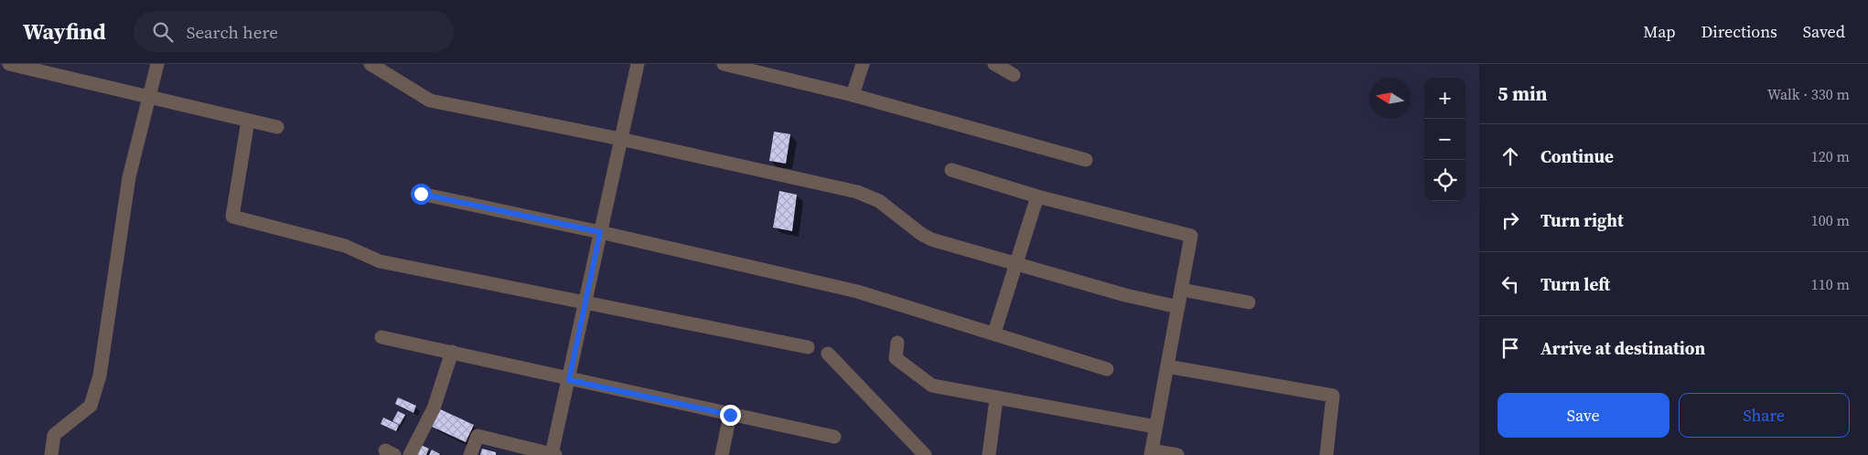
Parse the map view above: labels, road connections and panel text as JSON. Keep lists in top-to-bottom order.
{
  "north": "left",
  "page": {
    "header": "Wayfind",
    "search": "Search here",
    "nav": ["Map", "Directions", "Saved"],
    "heading": ["5 min", "Walk · 330 m"],
    "map_buttons": ["+", "−"],
    "list": [
      ["Continue", "120 m"],
      ["Turn right", "100 m"],
      ["Turn left", "110 m"],
      "Arrive at destination"
    ],
    "buttons": ["Save", "Share"]
  }
}
